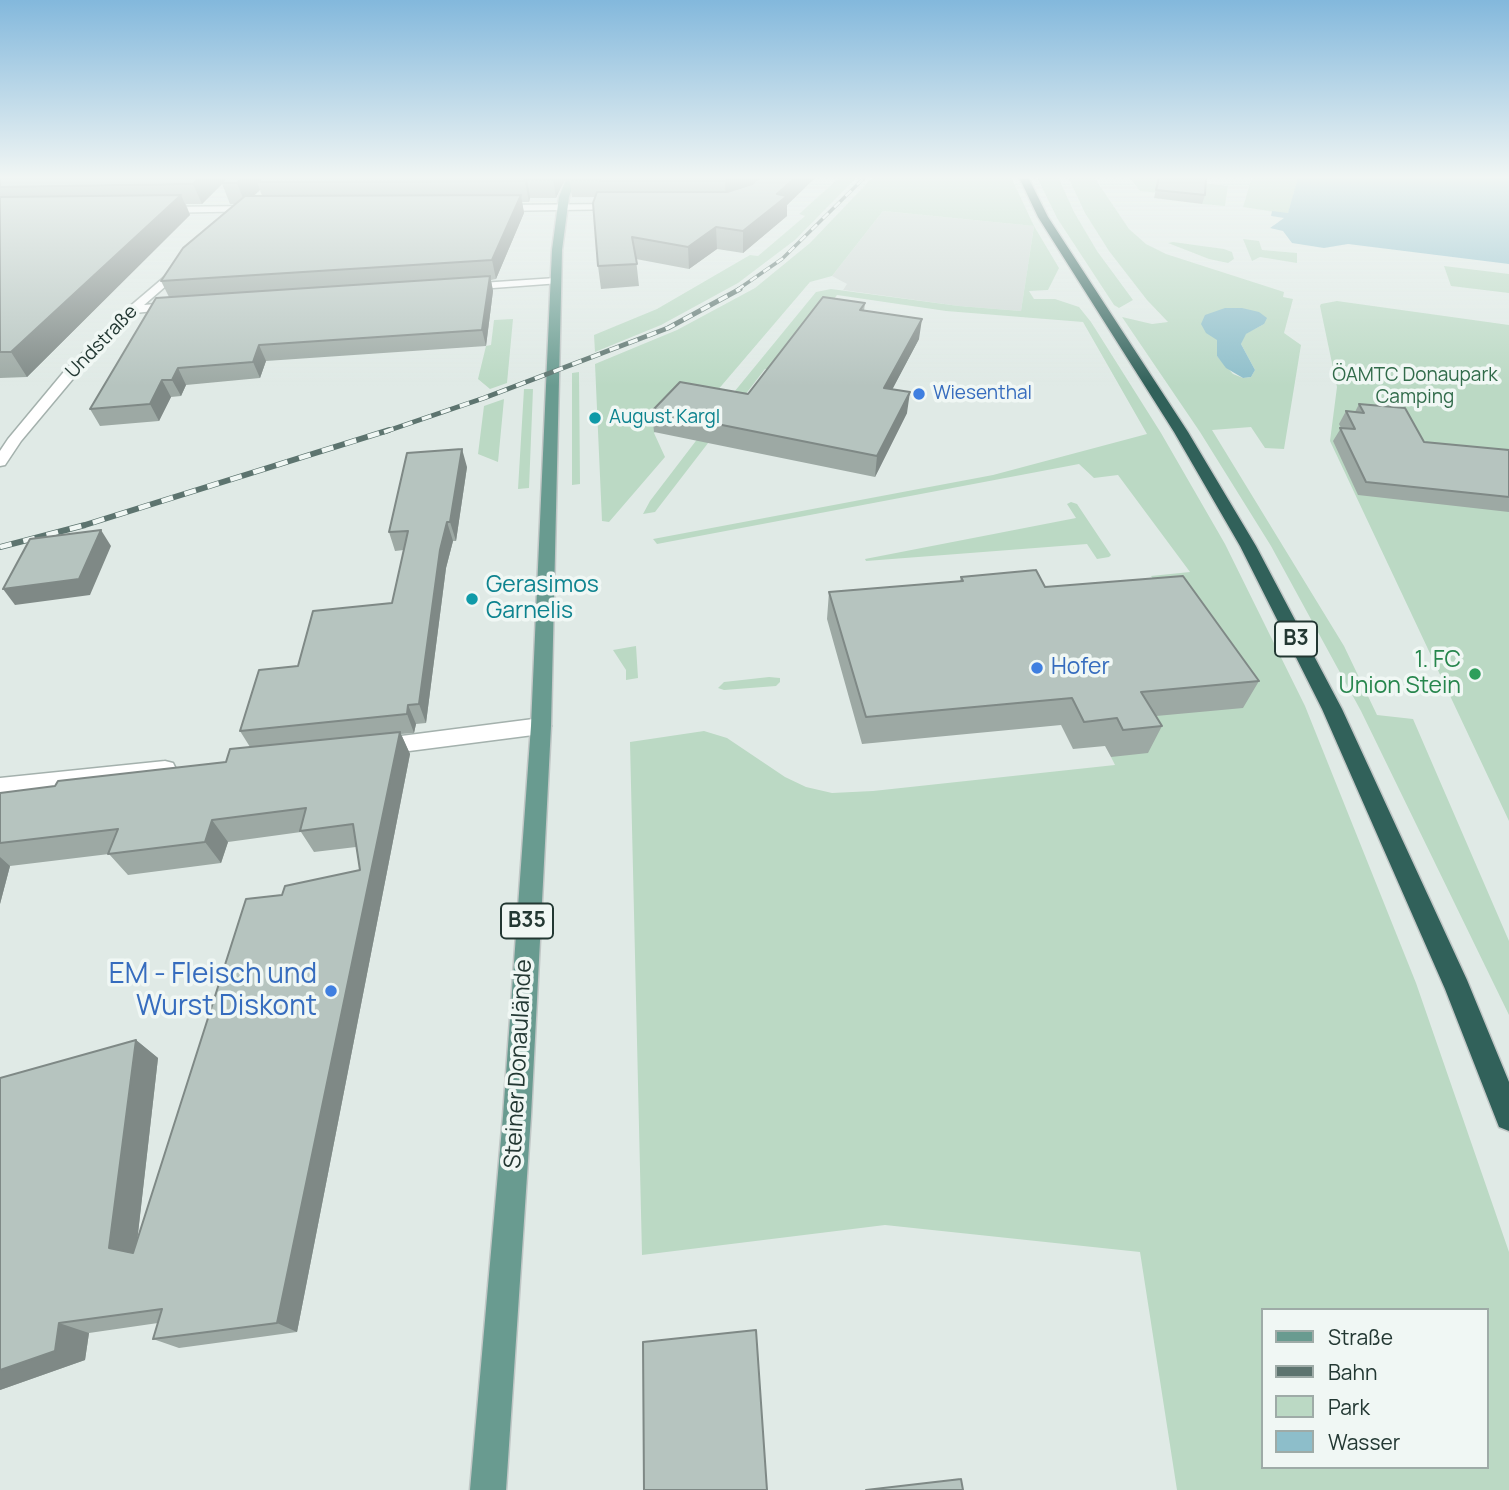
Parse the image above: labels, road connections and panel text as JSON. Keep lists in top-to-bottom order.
{
  "streets": {
    "highway": ["B3"],
    "main road": ["B35", "Steiner Donaulände"],
    "street": ["Undstraße"]
  },
  "crossings": [
    ["B35", "Steiner Donaulände"]
  ],
  "parks": ["ÖAMTC Donaupark Camping"],
  "places": [
    "Wiesenthal",
    "August Kargl",
    "Gerasimos Garnelis",
    "Hofer",
    "1. FC Union Stein",
    "EM - Fleisch und Wurst Diskont"
  ],
  "legend": [
    "Straße",
    "Bahn",
    "Park",
    "Wasser"
  ]
}
